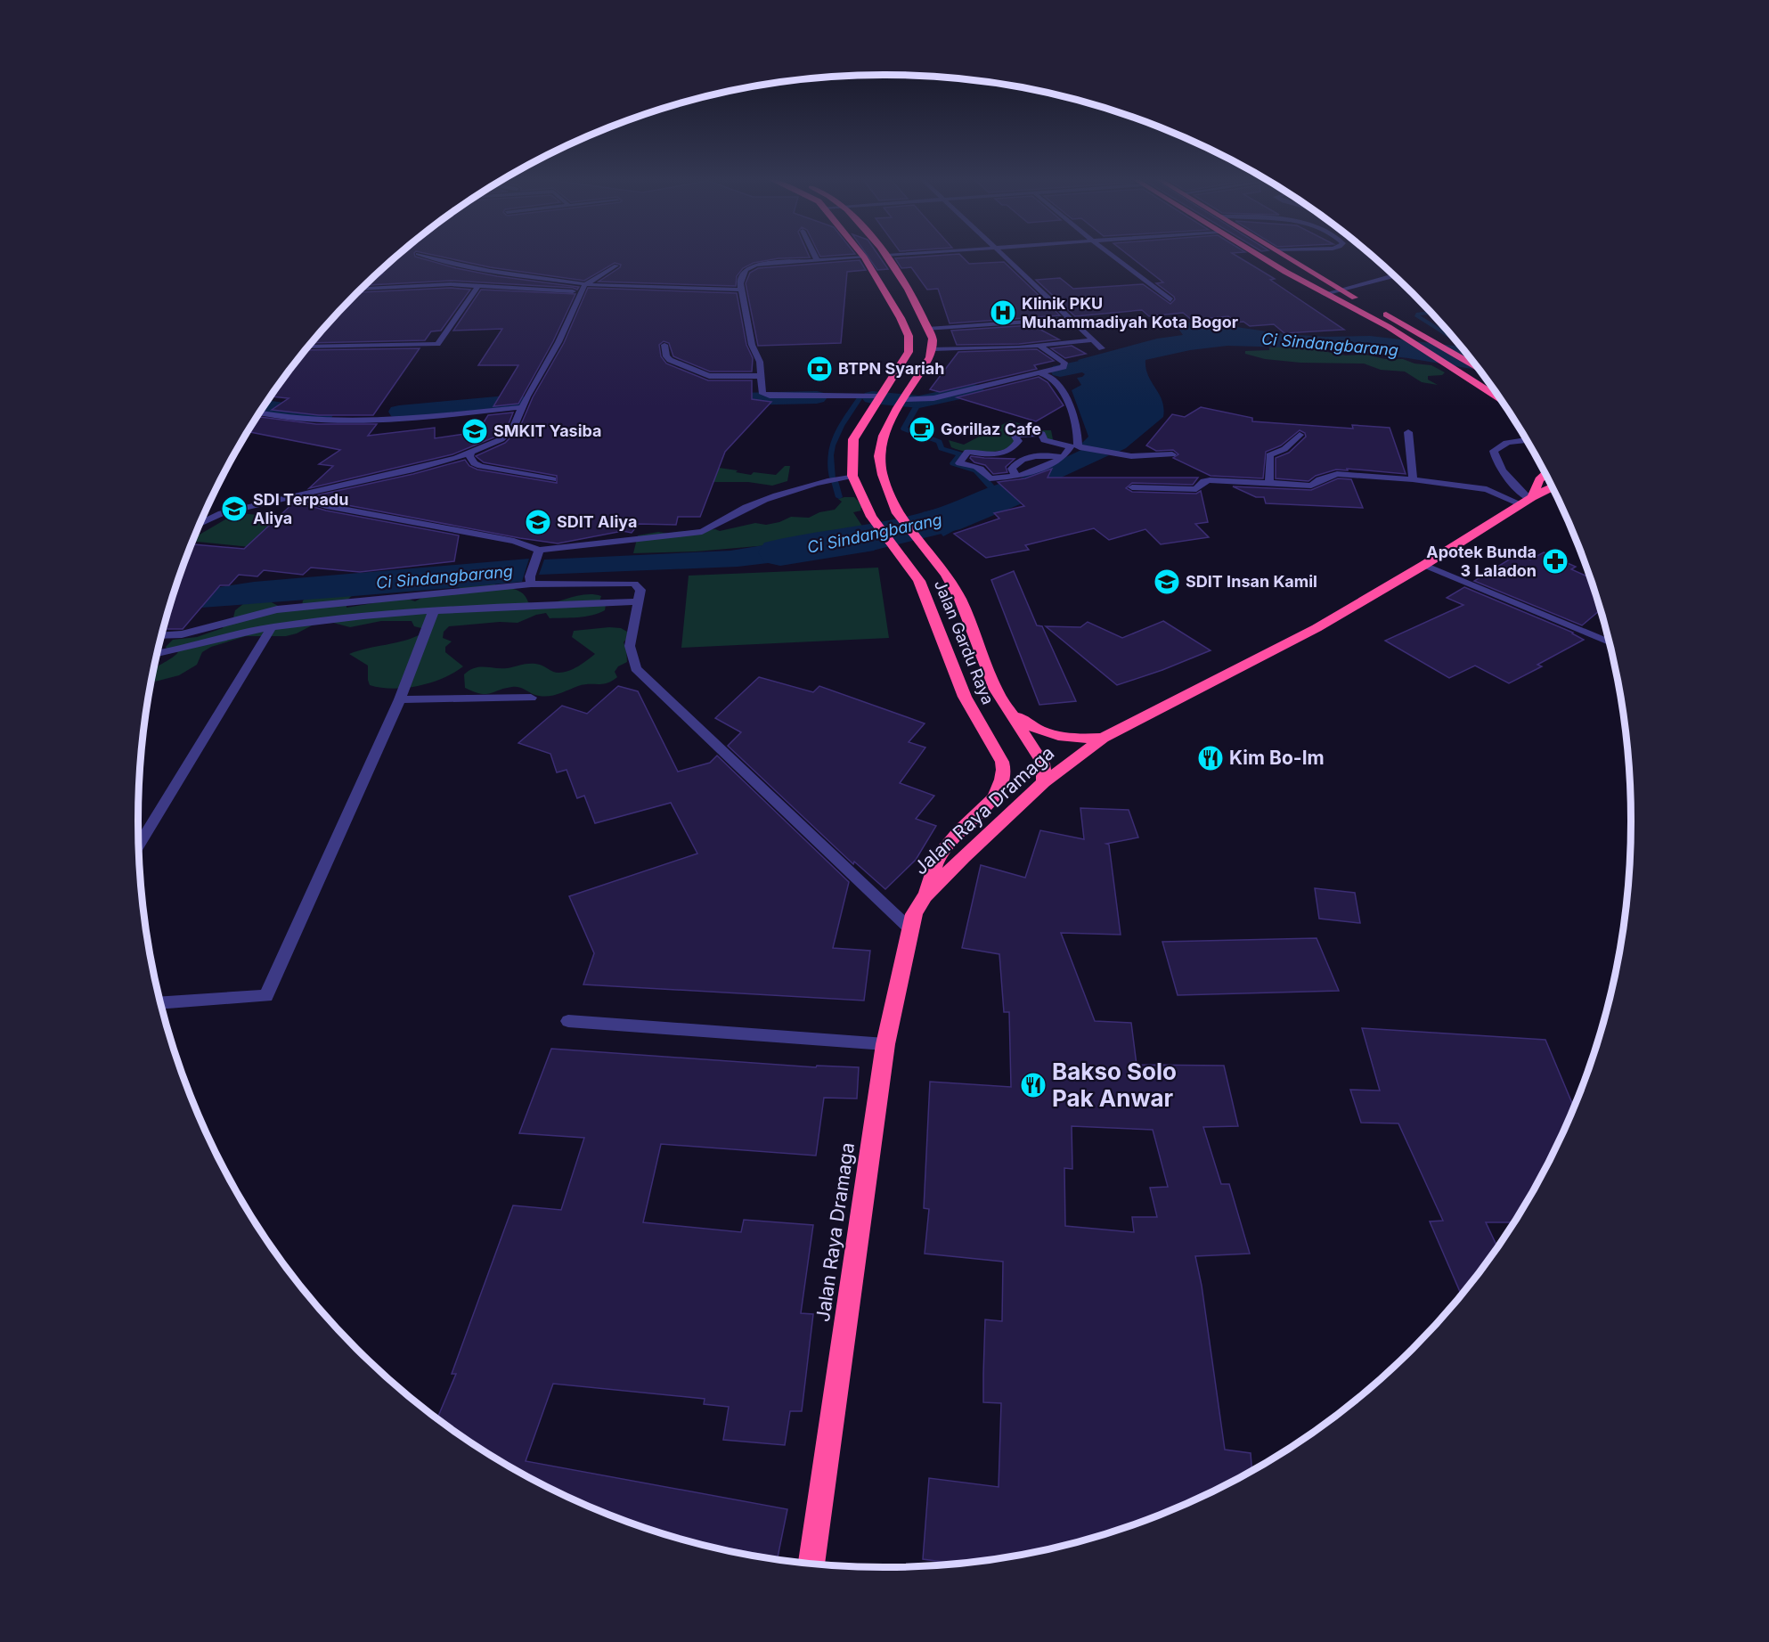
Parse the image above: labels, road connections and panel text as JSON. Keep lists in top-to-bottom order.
{
  "streets": {
    "highway": ["Jalan Gardu Raya", "Jalan Raya Dramaga"]
  },
  "crossings": [
    ["Jalan Gardu Raya", "Jalan Raya Dramaga"]
  ],
  "water": ["Ci Sindangbarang"],
  "places": {
    "hospital": ["Klinik PKU Muhammadiyah Kota Bogor"],
    "bank": ["BTPN Syariah"],
    "cafe": ["Gorillaz Cafe"],
    "school or university": [
      "SMKIT Yasiba",
      "SDI Terpadu Aliya",
      "SDIT Aliya",
      "SDIT Insan Kamil"
    ],
    "pharmacy": ["Apotek Bunda 3 Laladon"],
    "restaurant": ["Kim Bo-Im", "Bakso Solo Pak Anwar"]
  }
}
